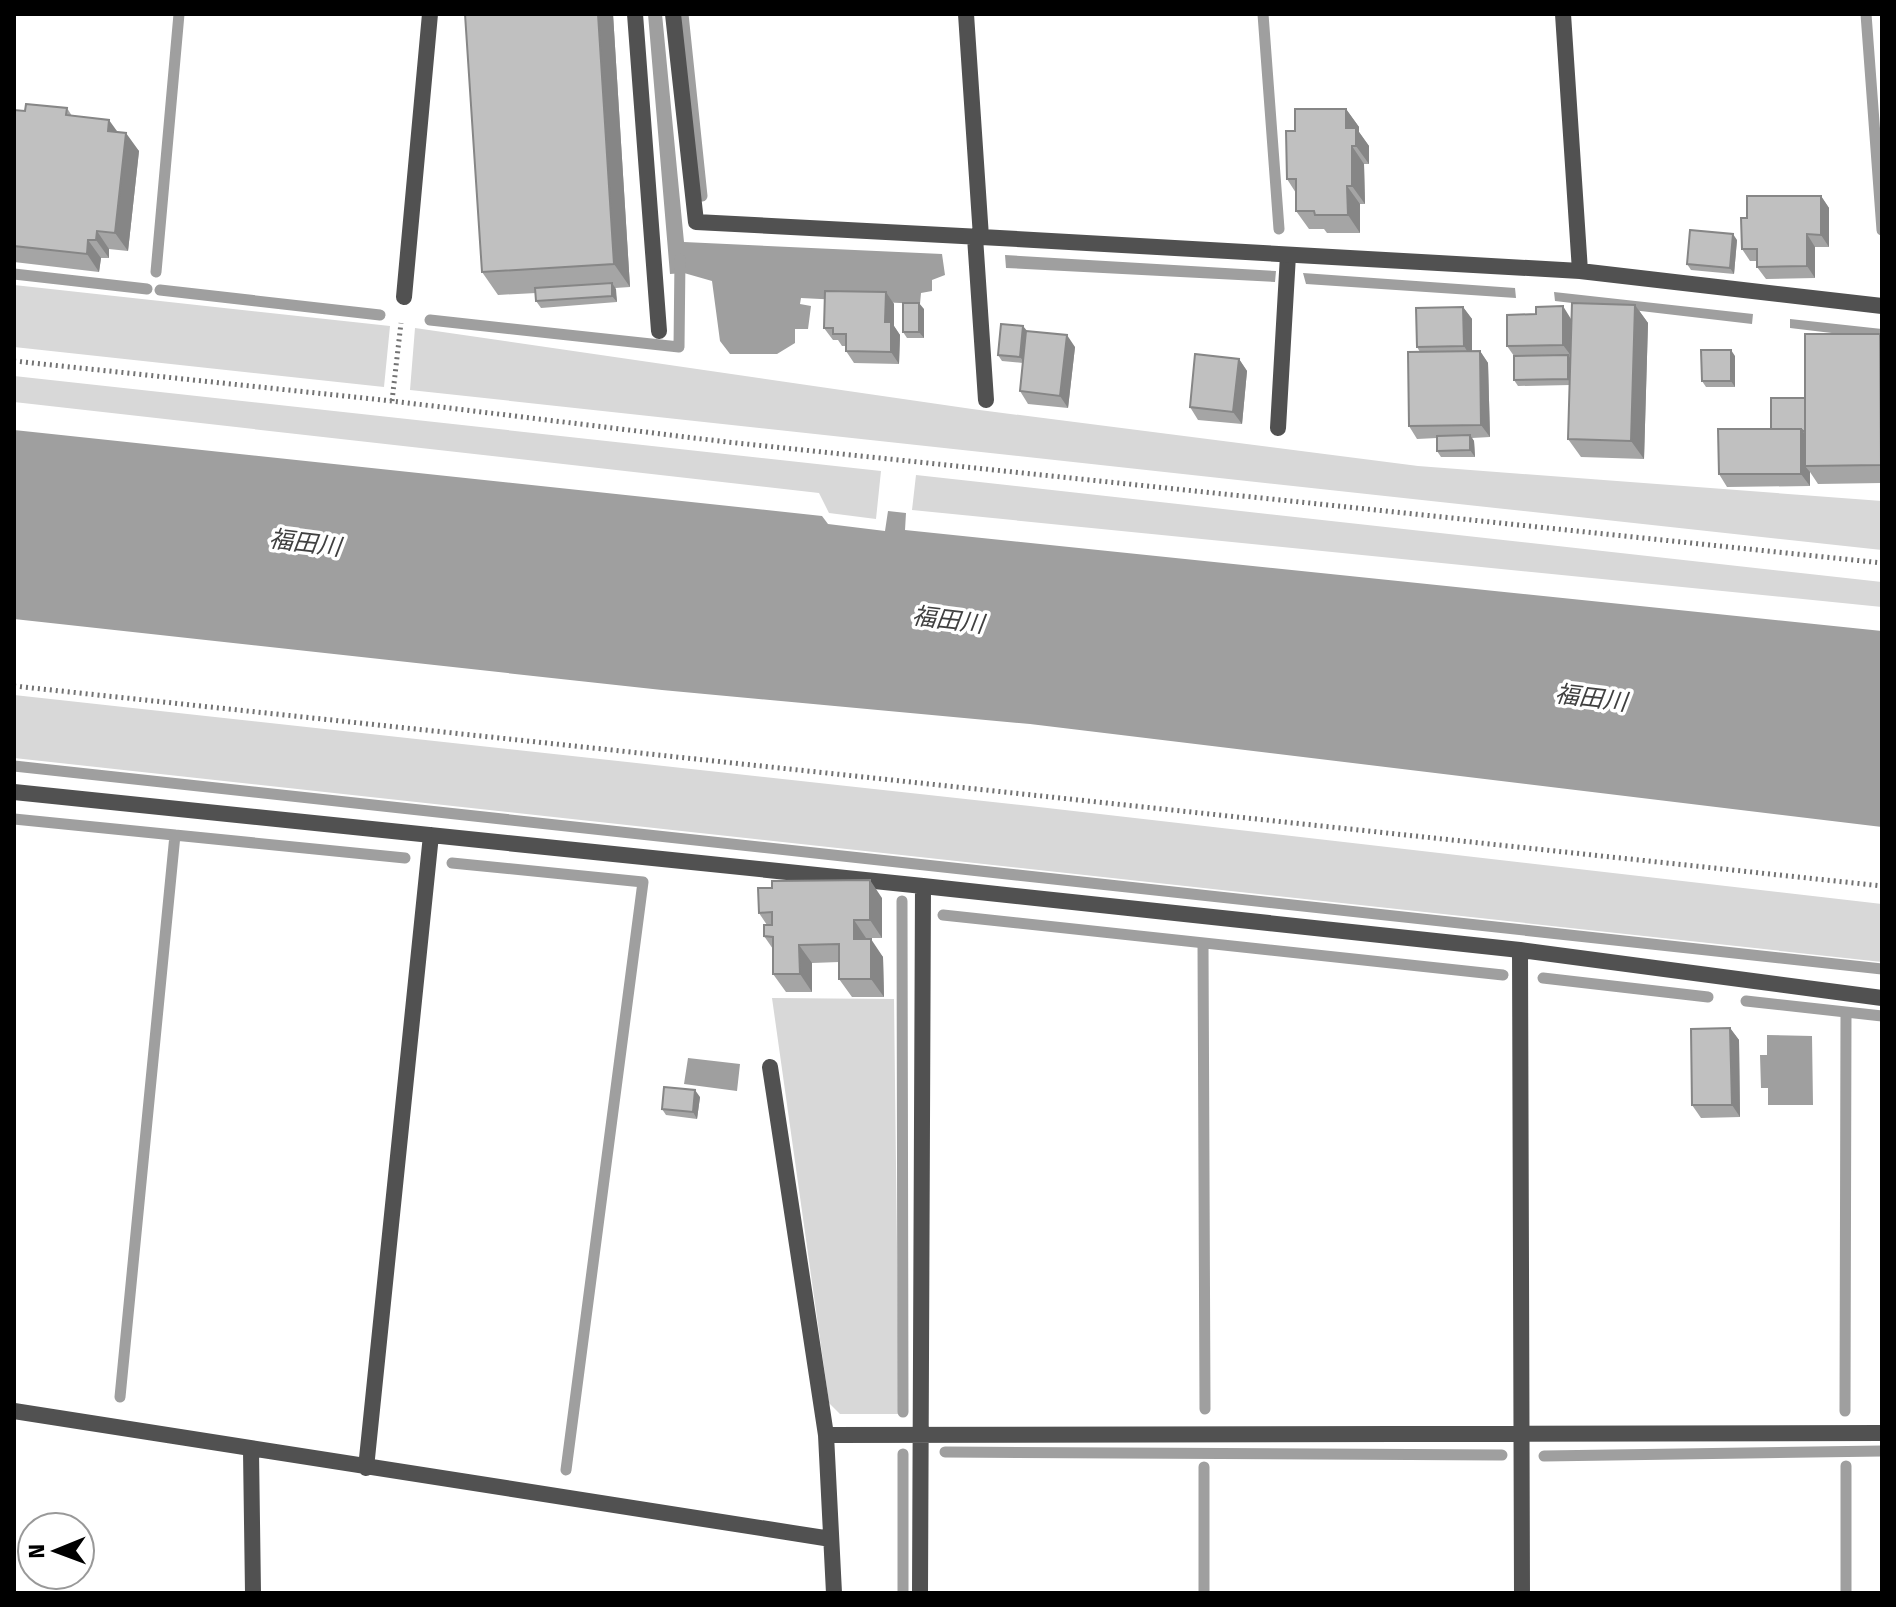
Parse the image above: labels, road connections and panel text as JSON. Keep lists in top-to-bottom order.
{
  "water": ["福田川"],
  "north": "left"
}
